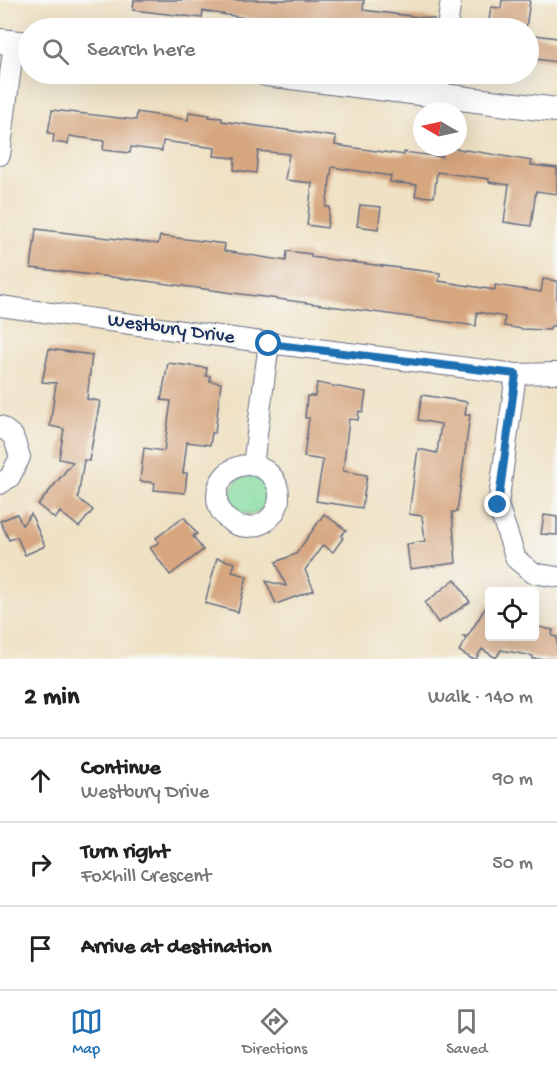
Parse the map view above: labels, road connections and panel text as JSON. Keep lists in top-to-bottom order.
{
  "streets": {
    "street": ["Westbury Drive"]
  },
  "north": "left",
  "page": {
    "search": "Search here",
    "heading": ["2 min", "Walk · 140 m"],
    "list": [
      ["Continue", "Westbury Drive", "90 m"],
      ["Turn right", "Foxhill Crescent", "50 m"],
      "Arrive at destination"
    ],
    "nav": ["Map", "Directions", "Saved"]
  }
}
